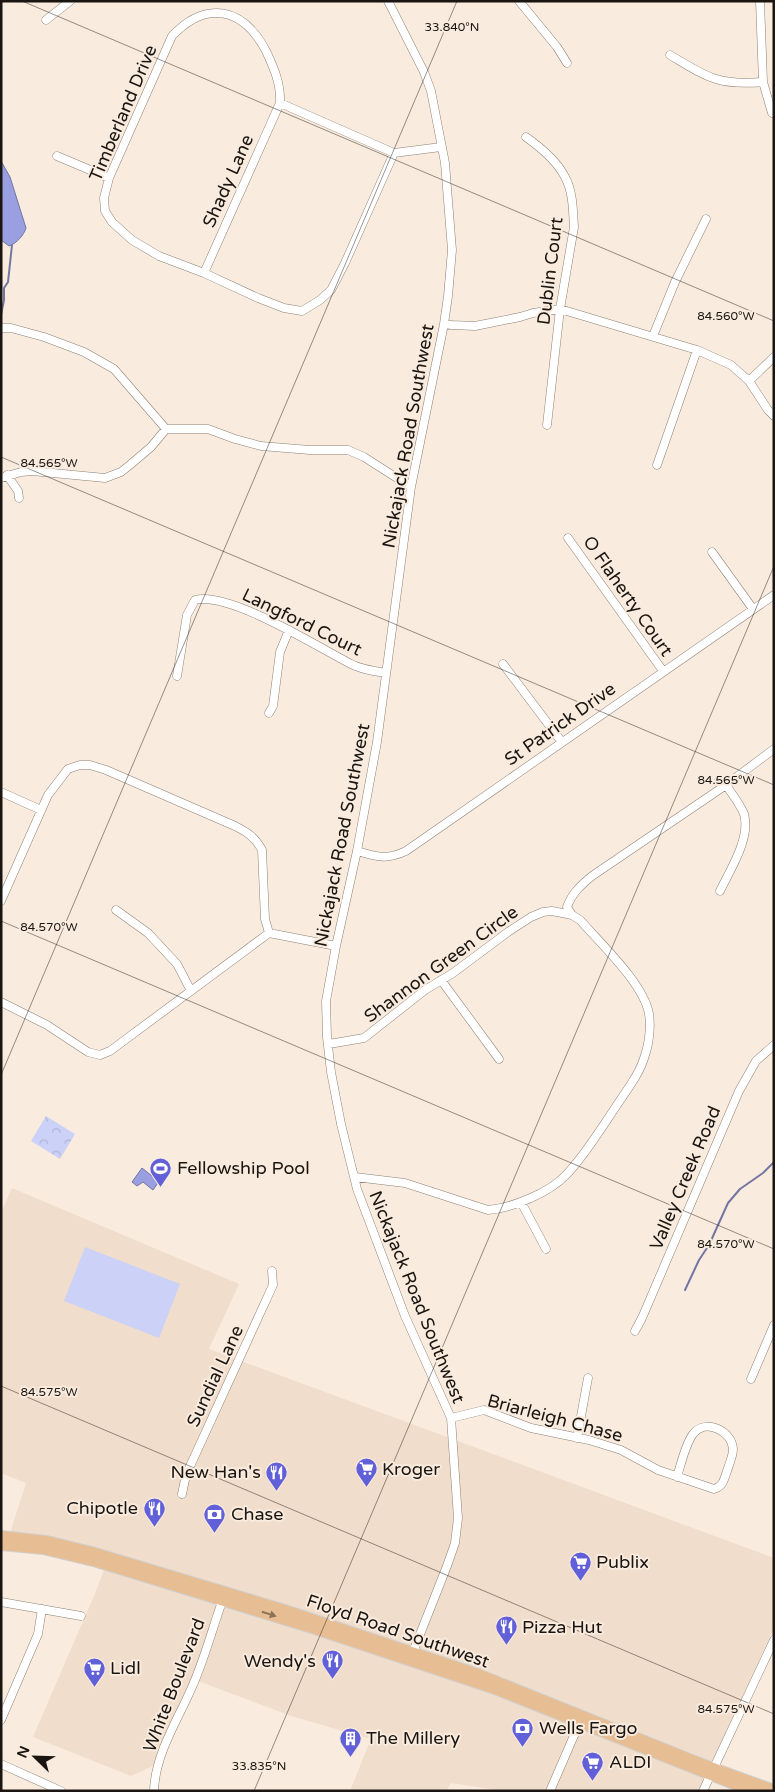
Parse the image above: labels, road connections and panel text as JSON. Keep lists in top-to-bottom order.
{
  "streets": {
    "main road": ["Floyd Road Southwest"],
    "street": [
      "Timberland Drive",
      "Shady Lane",
      "Dublin Court",
      "Nickajack Road Southwest",
      "O Flaherty Court",
      "Langford Court",
      "St Patrick Drive",
      "Shannon Green Circle",
      "Valley Creek Road",
      "Sundial Lane",
      "Briarleigh Chase",
      "White Boulevard"
    ]
  },
  "crossings": [
    ["Timberland Drive", "Shady Lane"],
    ["Nickajack Road Southwest", "Langford Court"],
    ["Nickajack Road Southwest", "St Patrick Drive"],
    ["Nickajack Road Southwest", "Shannon Green Circle"],
    ["Nickajack Road Southwest", "Briarleigh Chase"],
    ["Nickajack Road Southwest", "Floyd Road Southwest"],
    ["O Flaherty Court", "St Patrick Drive"],
    ["Floyd Road Southwest", "White Boulevard"]
  ],
  "places": {
    "sports": ["Fellowship Pool"],
    "supermarket": [
      "Kroger",
      "Publix",
      "Lidl",
      "ALDI"
    ],
    "restaurant": [
      "New Han's",
      "Chipotle",
      "Pizza Hut",
      "Wendy's"
    ],
    "bank": ["Chase", "Wells Fargo"],
    "building": ["The Millery"]
  },
  "north": "top left",
  "coordinates": [
    "33.840°N",
    "84.560°W",
    "84.565°W",
    "84.570°W",
    "84.575°W",
    "33.835°N"
  ]
}
